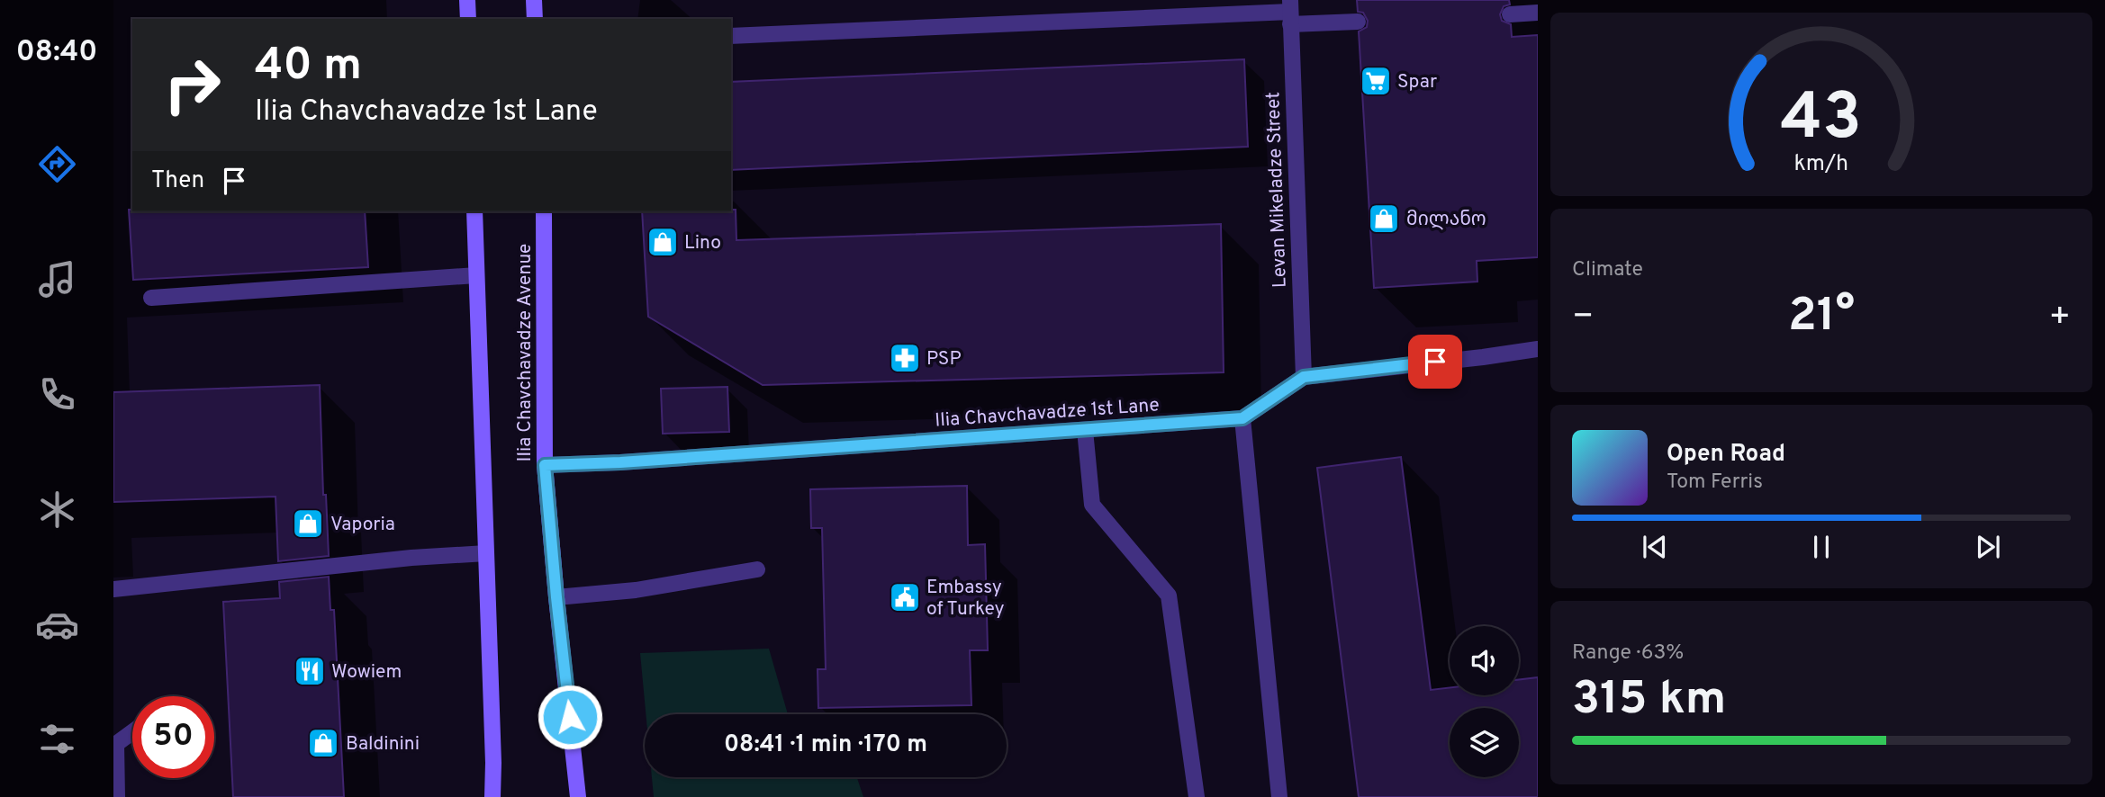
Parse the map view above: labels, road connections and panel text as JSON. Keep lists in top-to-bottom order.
{
  "streets": {
    "main road": ["Ilia Chavchavadze Avenue"],
    "street": ["Levan Mikeladze Street", "Ilia Chavchavadze 1st Lane"]
  },
  "crossings": [
    ["Levan Mikeladze Street", "Ilia Chavchavadze 1st Lane"],
    ["Ilia Chavchavadze Avenue", "Ilia Chavchavadze 1st Lane"]
  ],
  "places": {
    "supermarket": ["Spar"],
    "shop": [
      "მილანო",
      "Lino",
      "Vaporia",
      "Baldinini"
    ],
    "pharmacy": ["PSP"],
    "public building": ["Embassy of Turkey"],
    "restaurant": ["Wowiem"]
  },
  "page": {
    "tabs": "08:40",
    "turn": ["40 m", "Ilia Chavchavadze 1st Lane"],
    "then": "Then",
    "tile": [
      "Climate",
      ["Range · 63%", "315 km"]
    ],
    "heat": ["−", "21°", "+"],
    "song": ["Open Road", "Tom Ferris"],
    "limit": "50",
    "trip": "08:41 · 1 min · 170 m",
    "gauge": ["43", "km/h"]
  }
}
